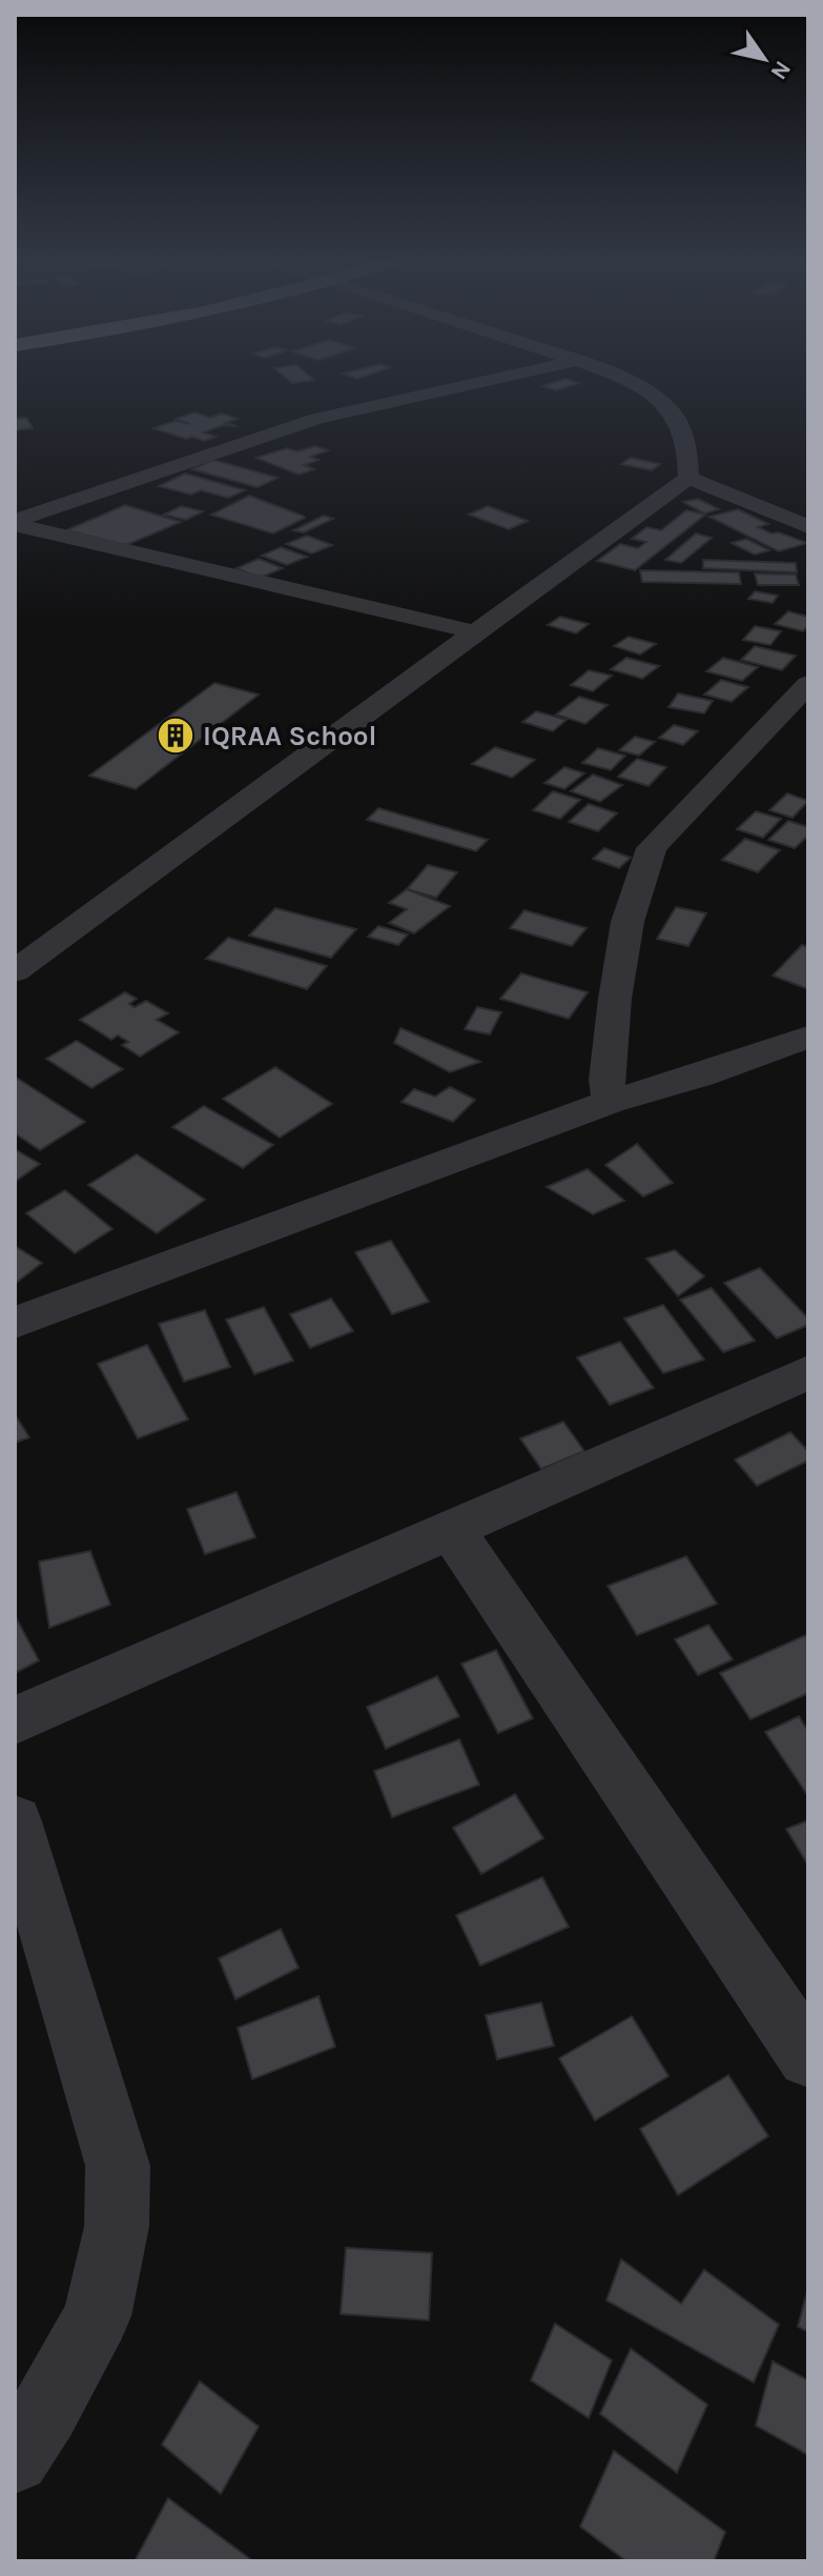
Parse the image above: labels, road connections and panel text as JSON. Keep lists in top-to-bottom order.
{
  "places": {
    "building": ["IQRAA School"]
  },
  "north": "bottom right"
}
